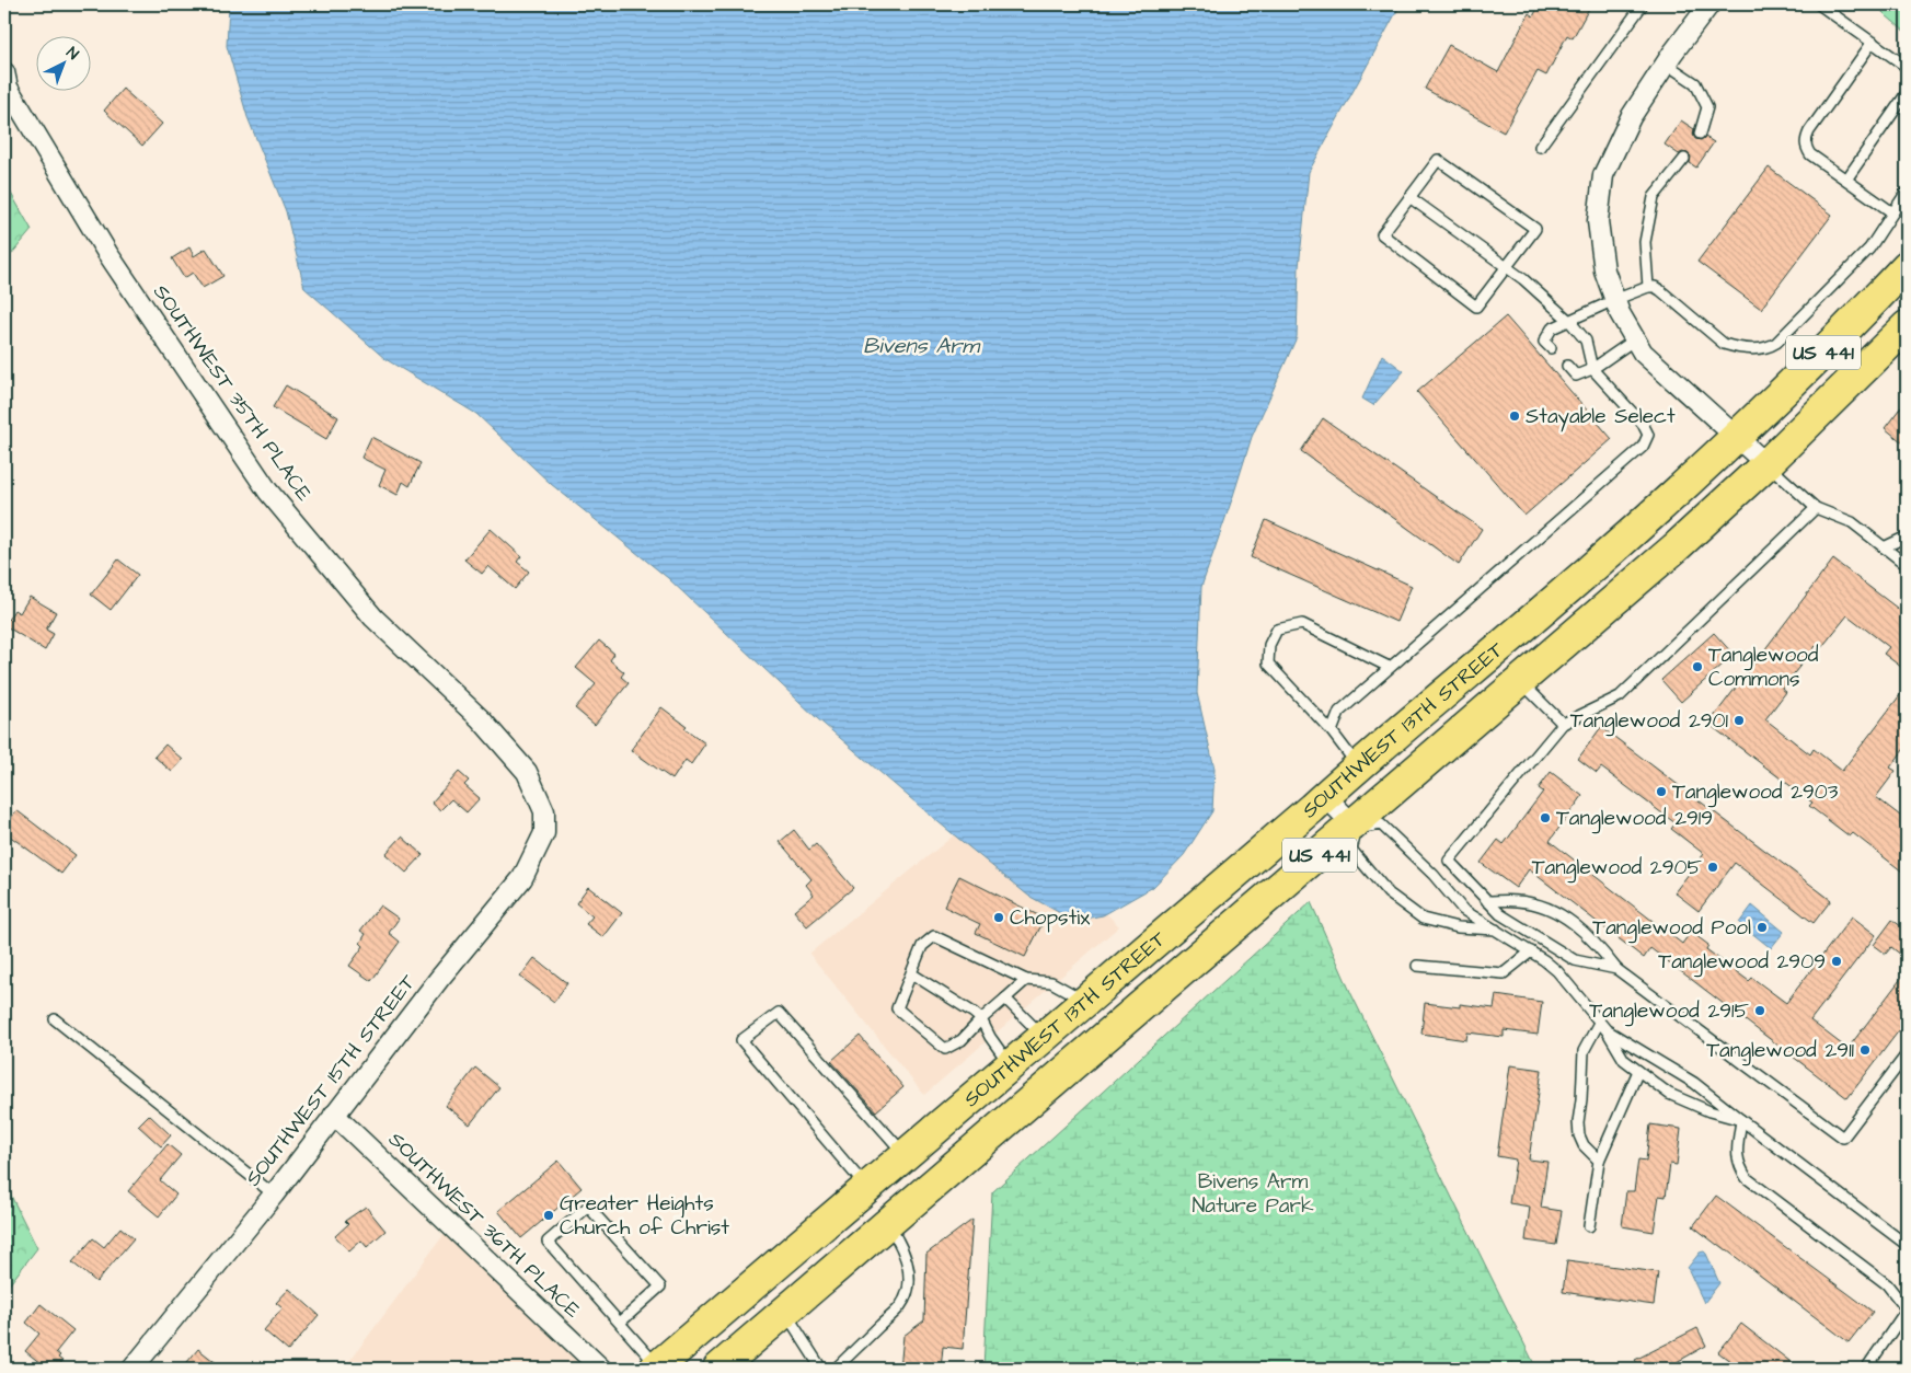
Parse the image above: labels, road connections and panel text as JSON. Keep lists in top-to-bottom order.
{
  "streets": {
    "main road": ["US 441", "SOUTHWEST 13TH STREET"],
    "street": ["SOUTHWEST 35TH PLACE", "SOUTHWEST 15TH STREET", "SOUTHWEST 36TH PLACE"]
  },
  "crossings": [
    ["SOUTHWEST 35TH PLACE", "SOUTHWEST 15TH STREET"],
    ["SOUTHWEST 15TH STREET", "SOUTHWEST 36TH PLACE"]
  ],
  "water": ["Bivens Arm"],
  "parks": ["Bivens Arm Nature Park"],
  "places": [
    "Stayable Select",
    "Tanglewood Commons",
    "Tanglewood 2901",
    "Tanglewood 2903",
    "Tanglewood 2919",
    "Tanglewood 2905",
    "Chopstix",
    "Tanglewood Pool",
    "Tanglewood 2909",
    "Tanglewood 2915",
    "Tanglewood 2911",
    "Greater Heights Church of Christ"
  ],
  "north": "top right"
}
